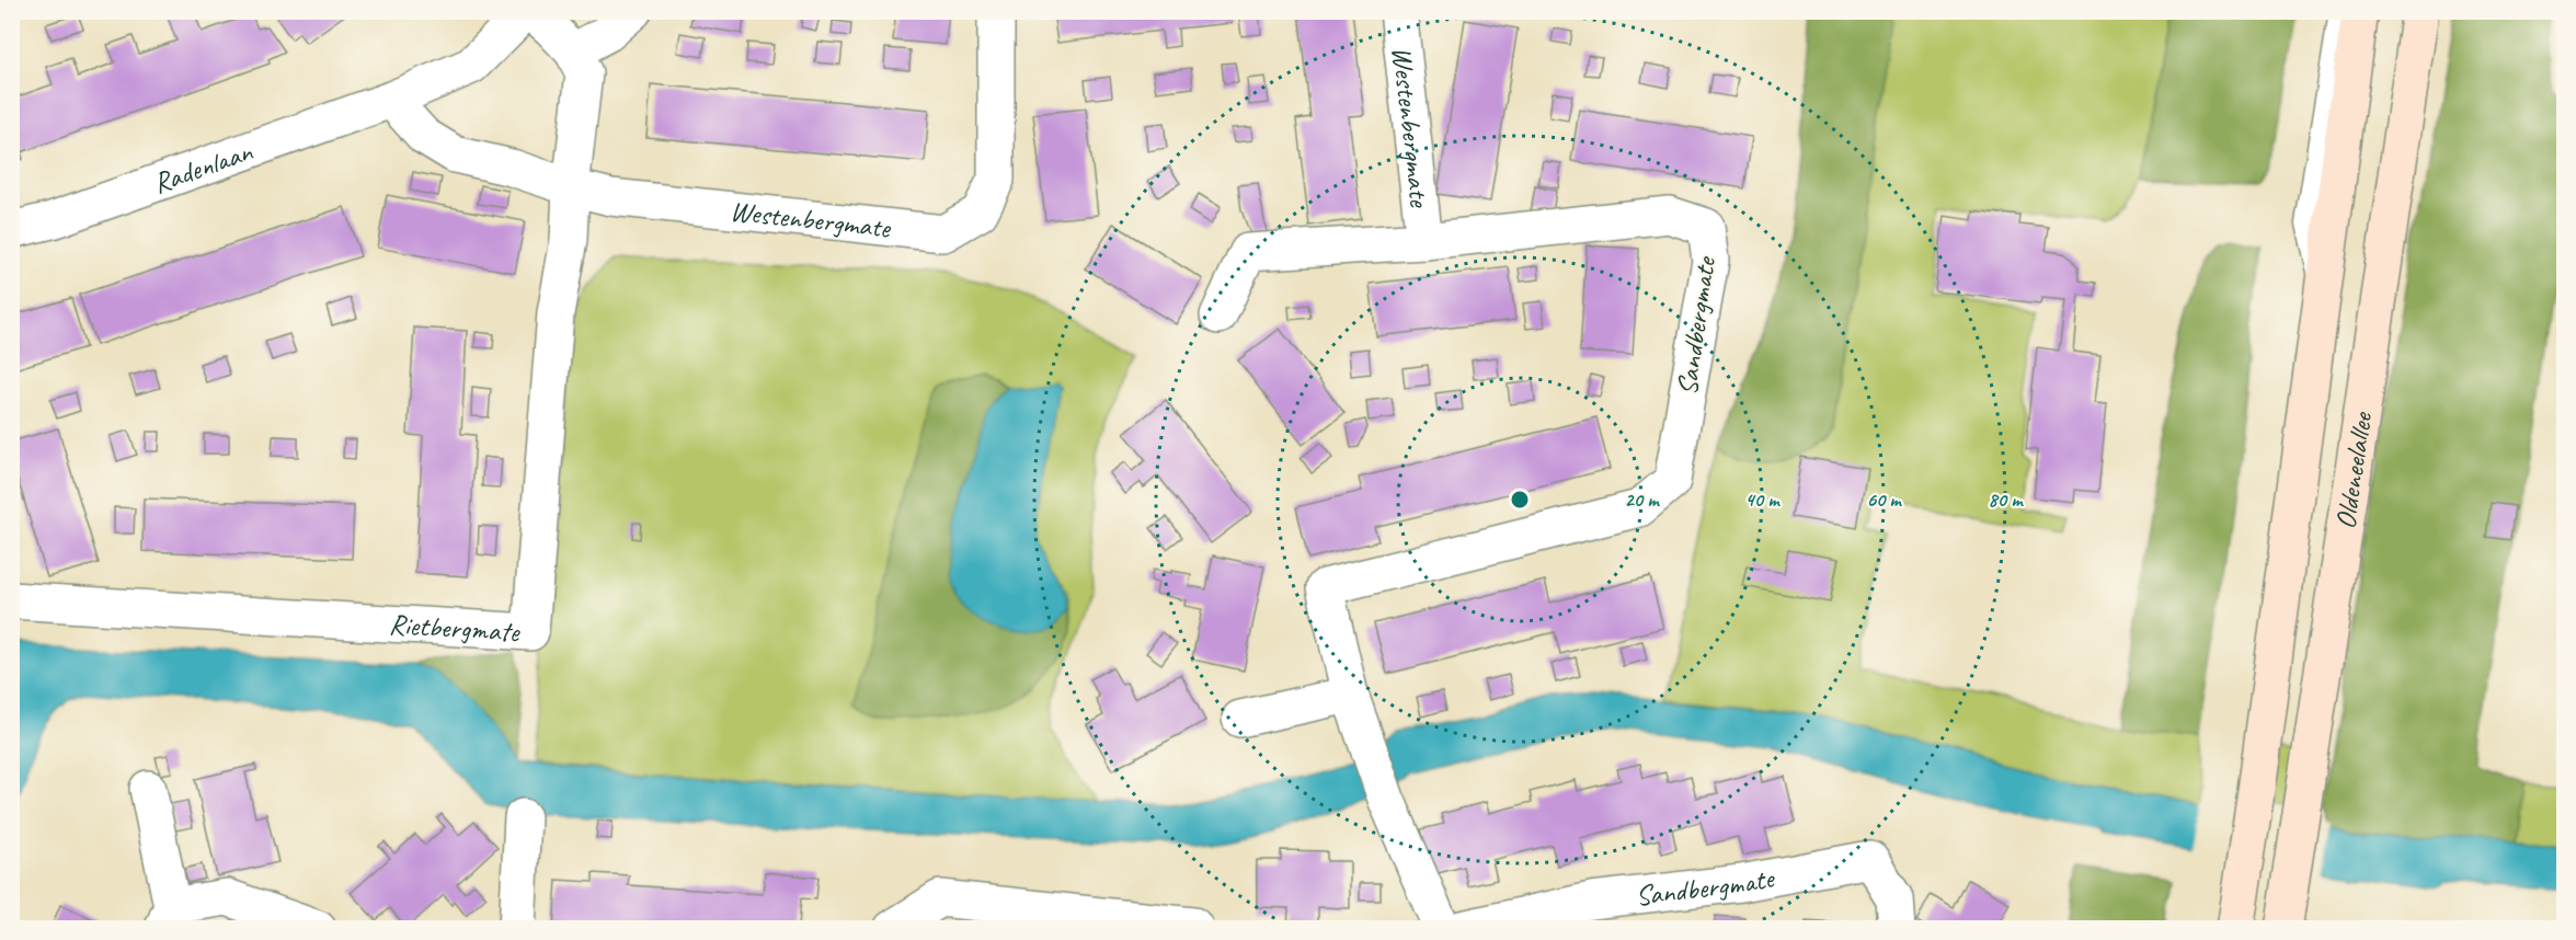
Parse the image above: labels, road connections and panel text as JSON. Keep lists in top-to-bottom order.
{
  "streets": {
    "main road": ["Oldeneelallee"],
    "street": [
      "Westenbergmate",
      "Radenlaan",
      "Sandbergmate",
      "Rietbergmate"
    ]
  },
  "crossings": [
    ["Westenbergmate", "Sandbergmate"],
    ["Westenbergmate", "Rietbergmate"]
  ],
  "rings": [
    "20 m",
    "40 m",
    "60 m",
    "80 m"
  ]
}
